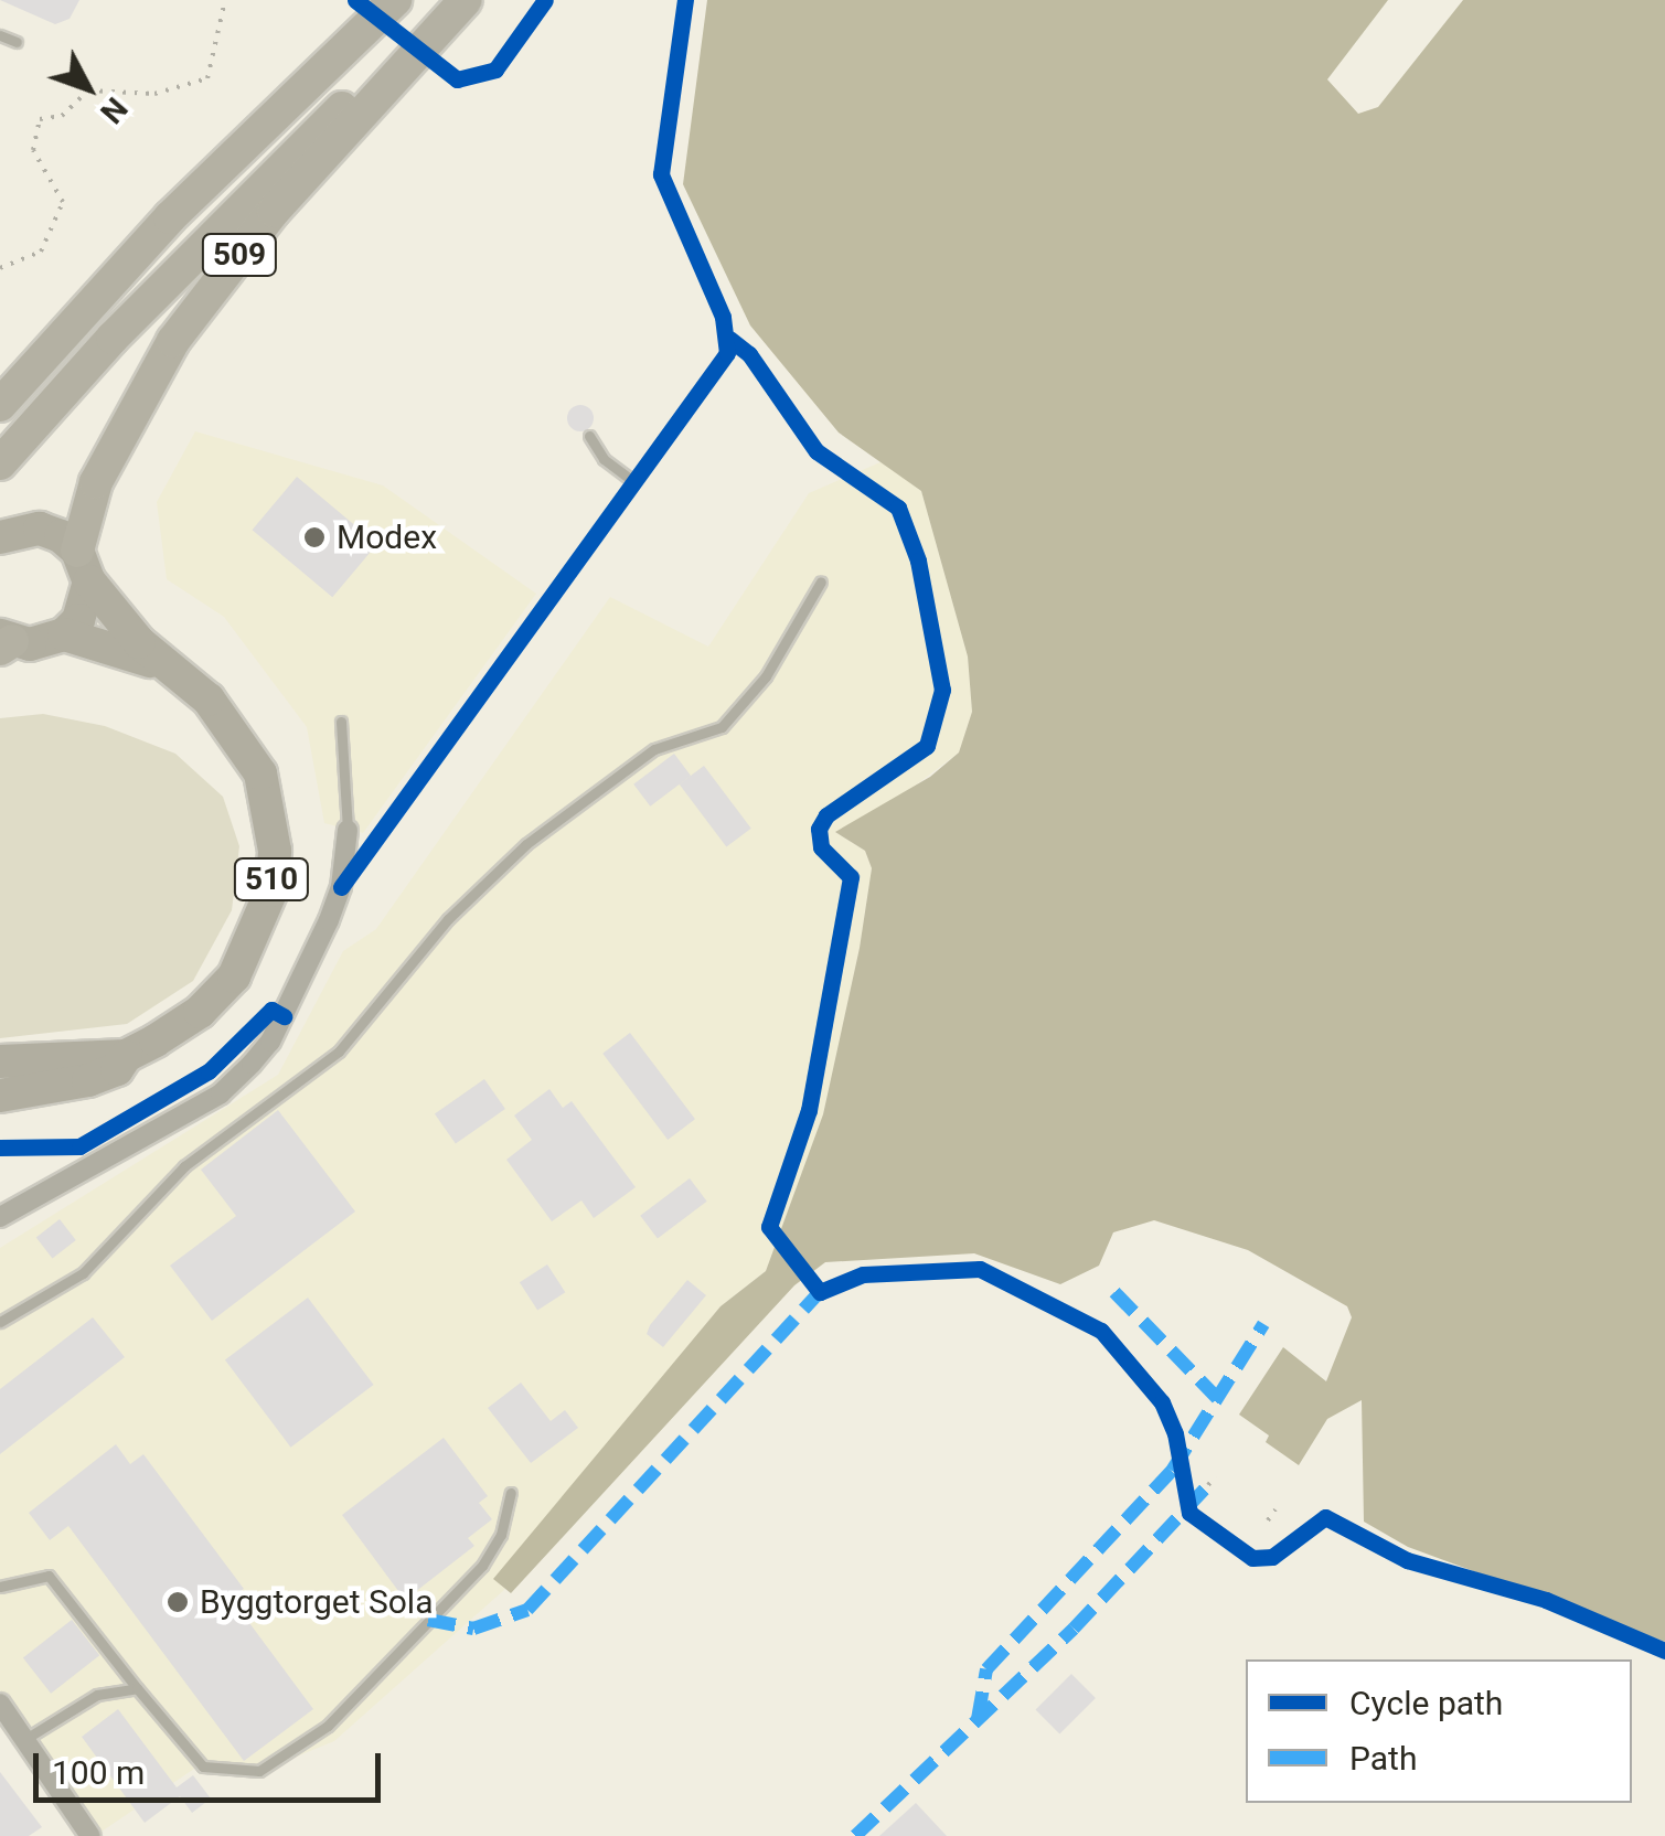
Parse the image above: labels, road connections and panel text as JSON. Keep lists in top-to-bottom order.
{
  "streets": {
    "highway": ["509"],
    "main road": ["510"]
  },
  "crossings": [
    ["509", "510"]
  ],
  "places": ["Modex", "Byggtorget Sola"],
  "legend": ["Cycle path", "Path"],
  "scale_bar": "100 m",
  "north": "bottom right"
}
